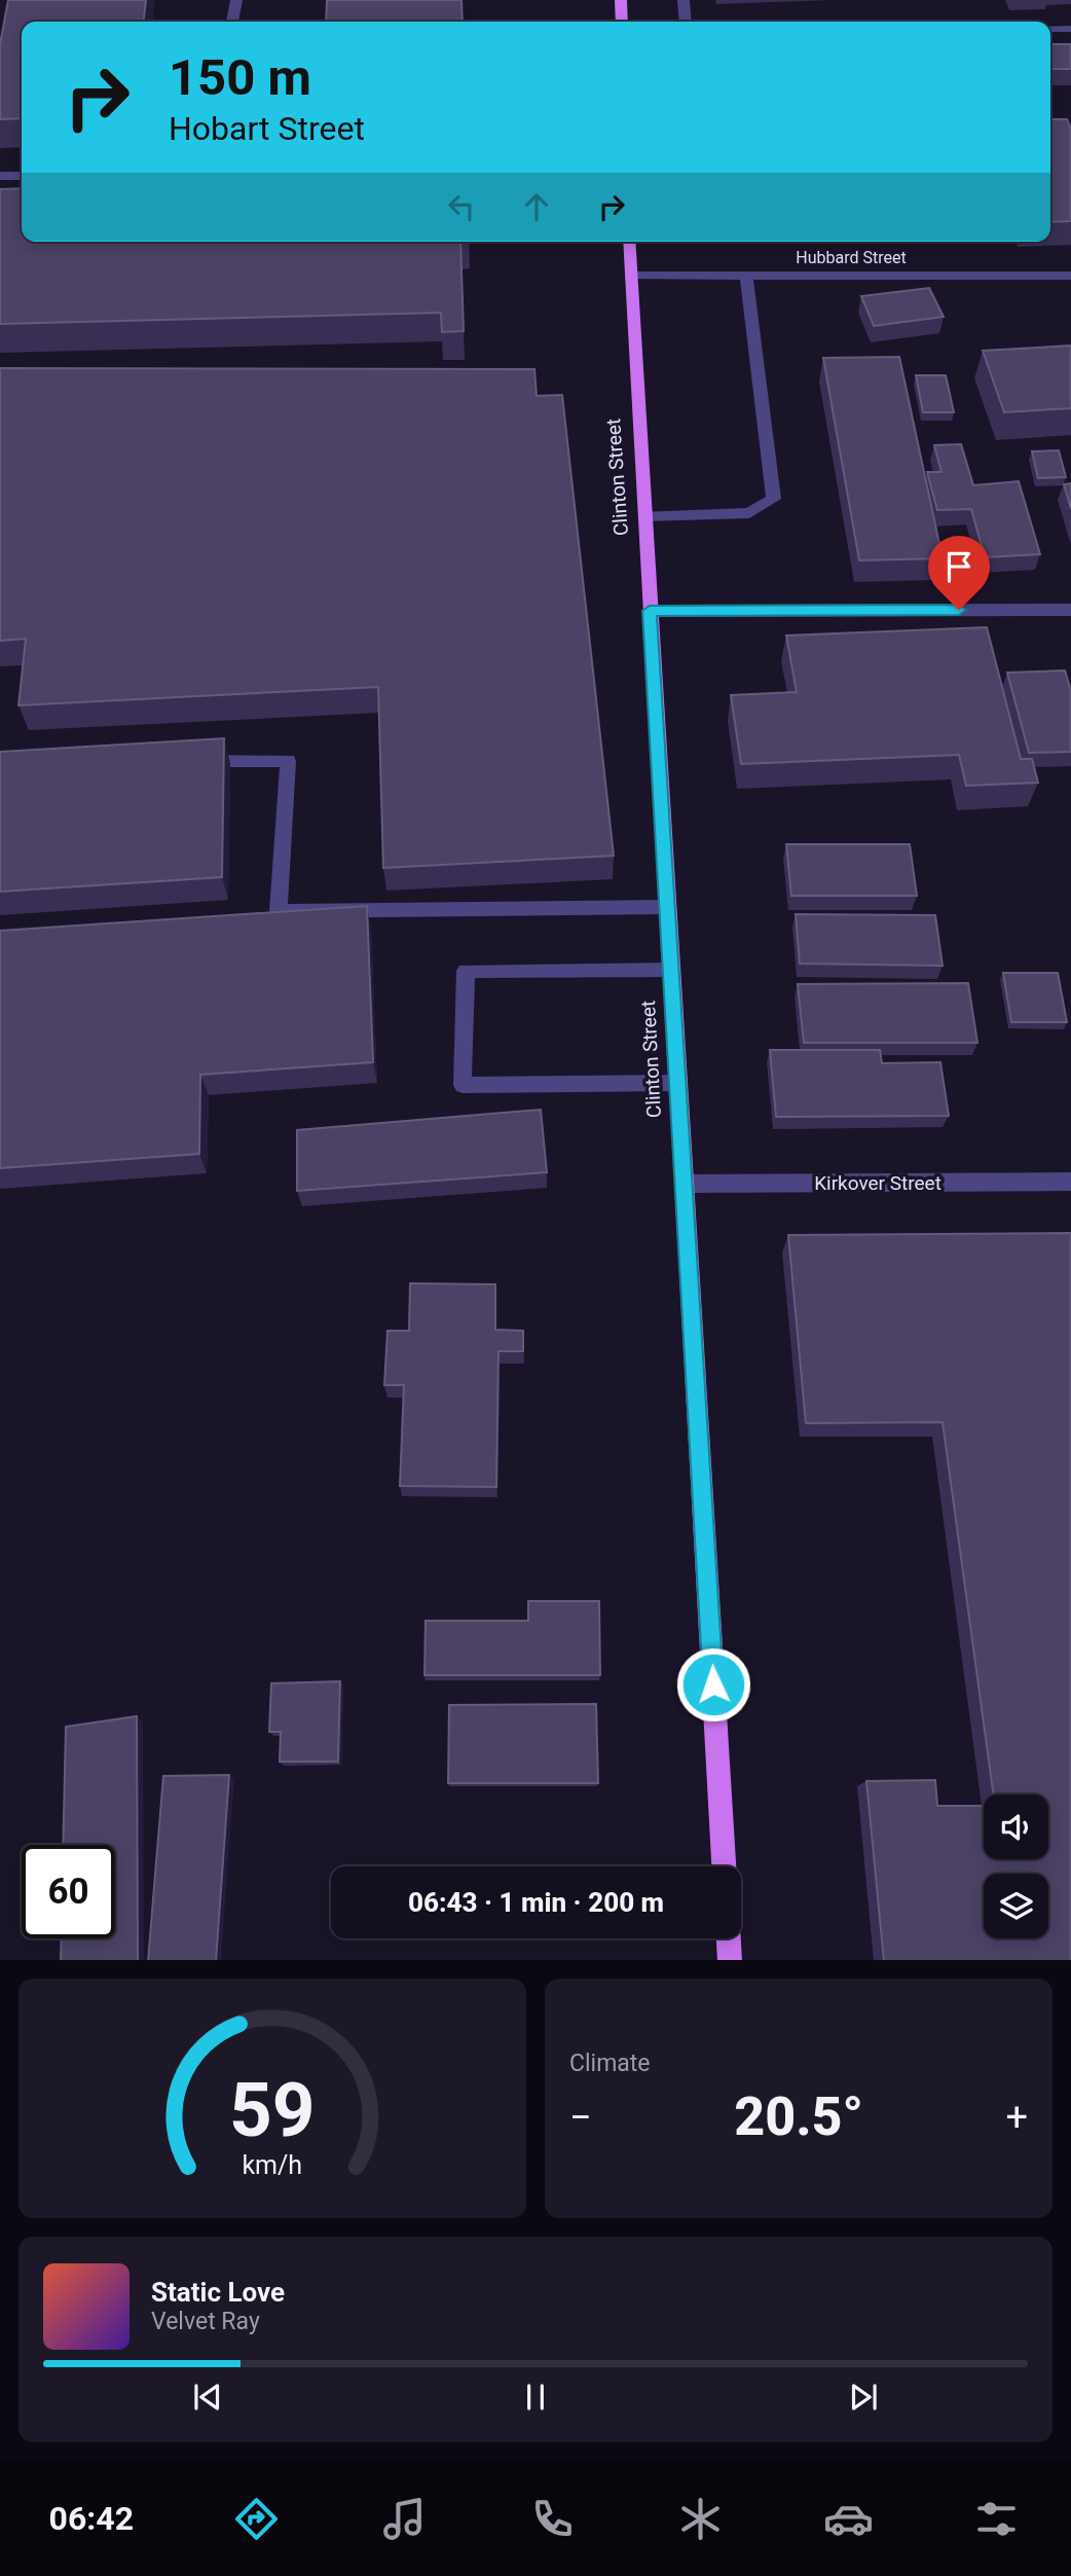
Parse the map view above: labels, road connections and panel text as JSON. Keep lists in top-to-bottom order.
{
  "streets": {
    "main road": ["Clinton Street"],
    "street": ["Hubbard Street", "Kirkover Street"]
  },
  "crossings": [
    ["Hubbard Street", "Clinton Street"],
    ["Clinton Street", "Kirkover Street"]
  ],
  "page": {
    "turn": ["150 m", "Hobart Street"],
    "limit": "60",
    "trip": "06:43 · 1 min · 200 m",
    "tile": "Climate",
    "heat": ["−", "20.5°", "+"],
    "song": ["Static Love", "Velvet Ray"],
    "tabs": "06:42",
    "gauge": ["59", "km/h"]
  }
}
